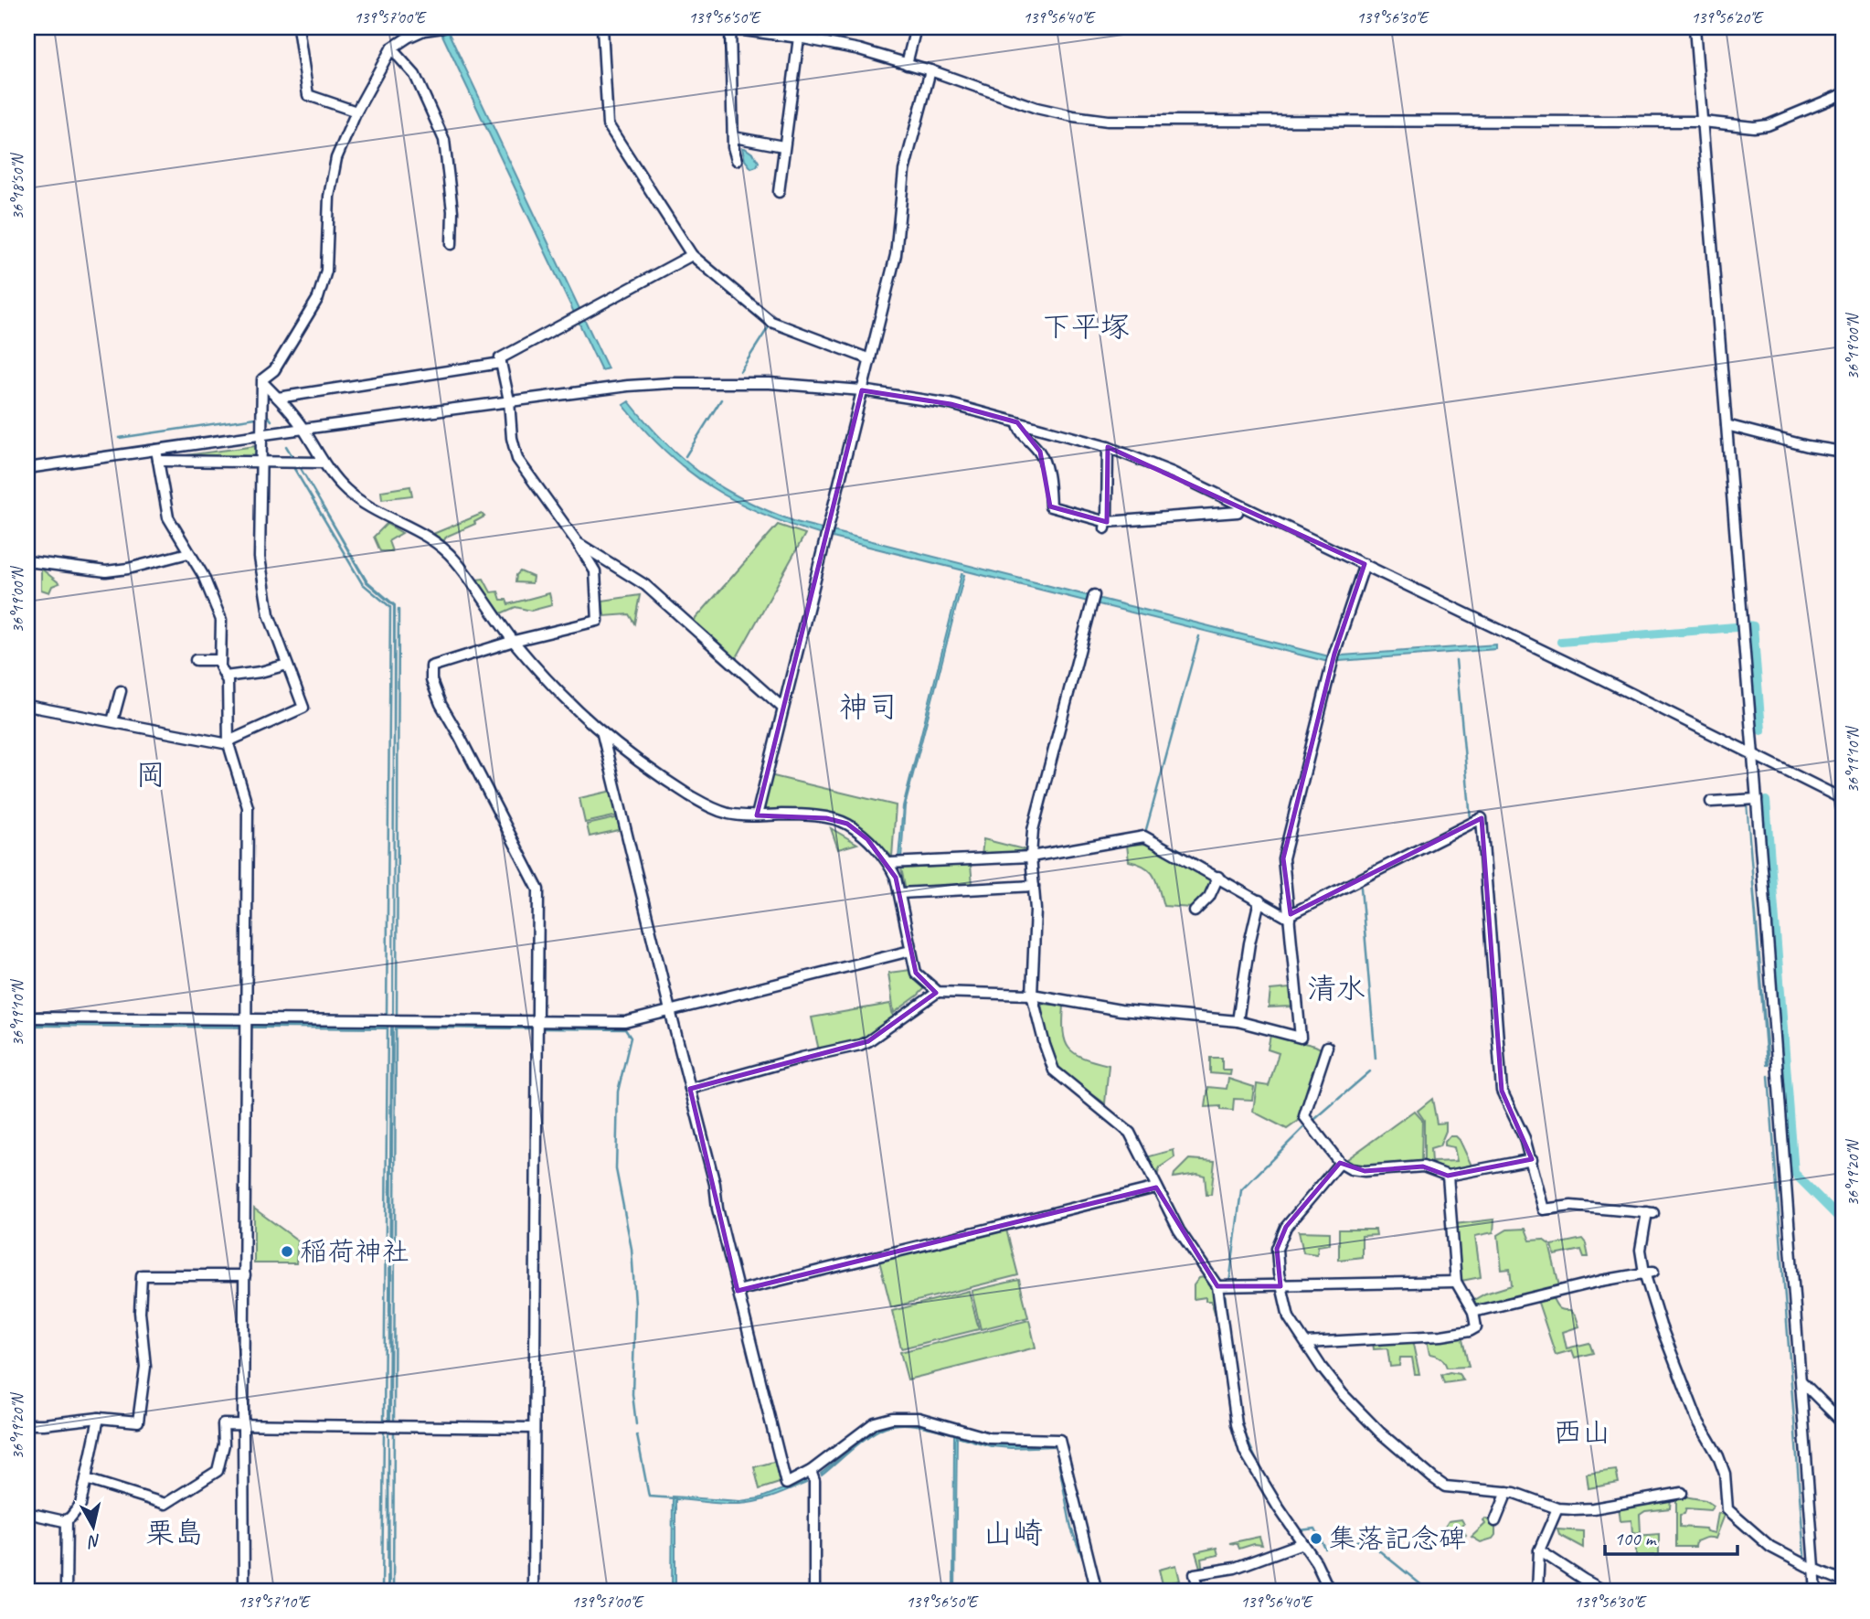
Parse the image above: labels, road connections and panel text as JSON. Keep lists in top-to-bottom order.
{
  "districts": [
    "下平塚",
    "神司",
    "岡",
    "清水",
    "西山",
    "栗島",
    "山崎"
  ],
  "places": ["稲荷神社", "集落記念碑"],
  "scale_bar": "100 m",
  "north": "bottom",
  "coordinates": [
    "139°57'00\"E",
    "139°56'50\"E",
    "139°56'40\"E",
    "139°56'30\"E",
    "139°56'20\"E",
    "36°18'50\"N",
    "36°19'00\"N",
    "36°19'10\"N",
    "36°19'20\"N",
    "139°57'10\"E"
  ]
}
